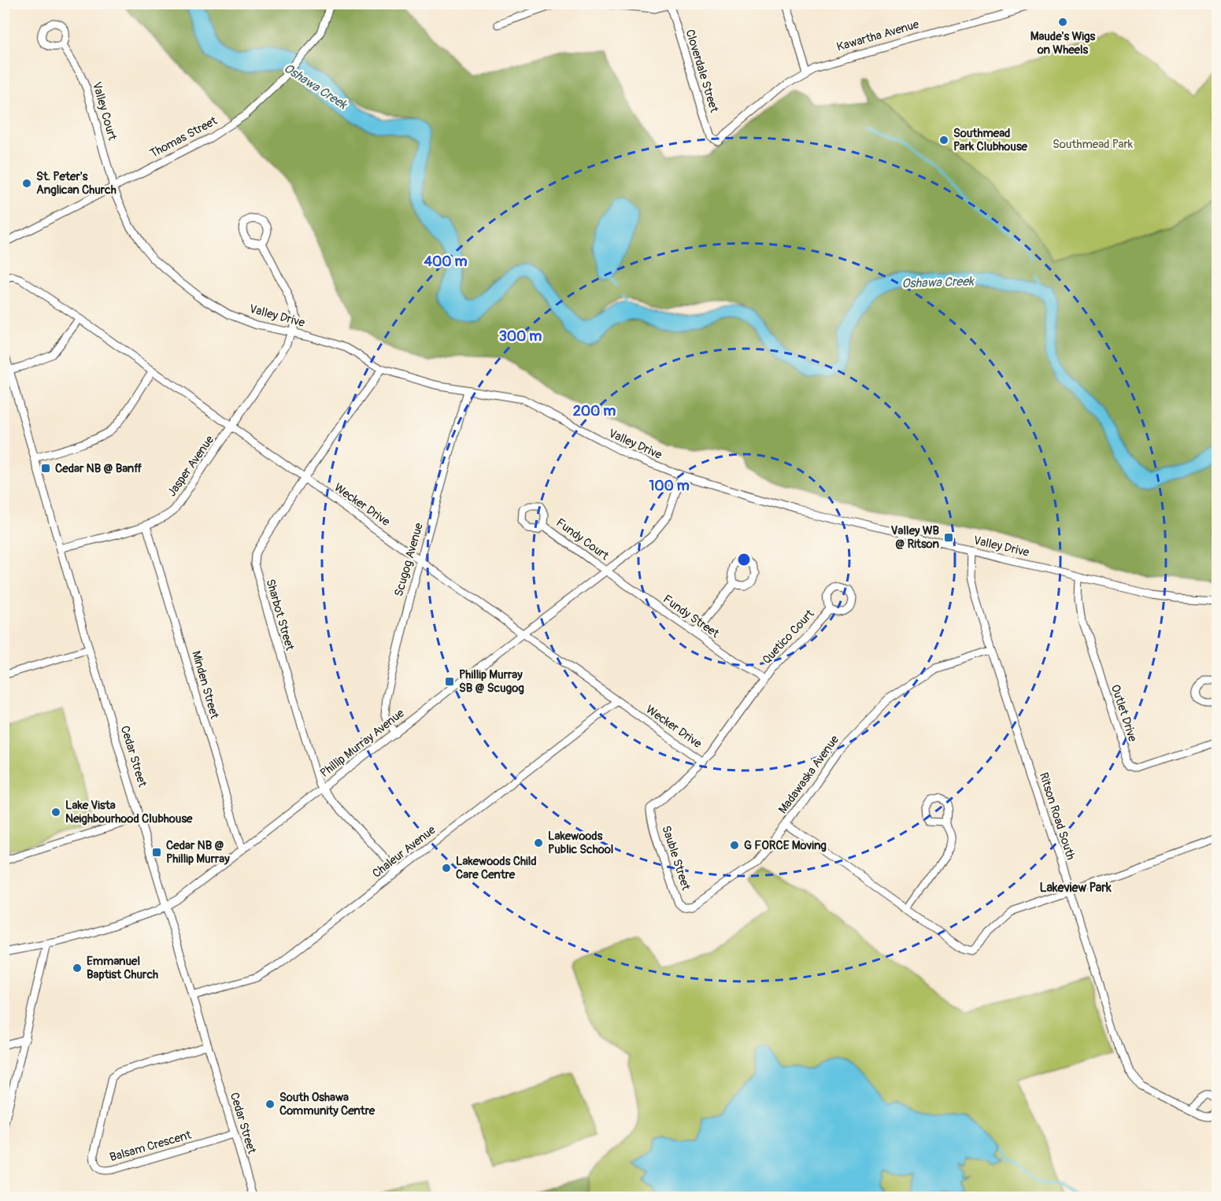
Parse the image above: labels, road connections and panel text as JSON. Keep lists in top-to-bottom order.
{
  "streets": {
    "street": [
      "Kawartha Avenue",
      "Cloverdale Street",
      "Valley Court",
      "Thomas Street",
      "Valley Drive",
      "Jasper Avenue",
      "Wecker Drive",
      "Fundy Court",
      "Scugog Avenue",
      "Sharbot Street",
      "Fundy Street",
      "Quetico Court",
      "Minden Street",
      "Outlet Drive",
      "Phillip Murray Avenue",
      "Cedar Street",
      "Madawaska Avenue",
      "Ritson Road South",
      "Chaleur Avenue",
      "Sauble Street",
      "Balsam Crescent"
    ]
  },
  "crossings": [
    ["Kawartha Avenue", "Cloverdale Street"],
    ["Valley Court", "Thomas Street"],
    ["Valley Court", "Valley Drive"],
    ["Thomas Street", "Valley Drive"],
    ["Valley Drive", "Jasper Avenue"],
    ["Valley Drive", "Scugog Avenue"],
    ["Valley Drive", "Sharbot Street"],
    ["Valley Drive", "Outlet Drive"],
    ["Valley Drive", "Phillip Murray Avenue"],
    ["Valley Drive", "Ritson Road South"],
    ["Jasper Avenue", "Wecker Drive"],
    ["Jasper Avenue", "Minden Street"],
    ["Jasper Avenue", "Cedar Street"],
    ["Wecker Drive", "Scugog Avenue"],
    ["Wecker Drive", "Sharbot Street"],
    ["Wecker Drive", "Quetico Court"],
    ["Wecker Drive", "Phillip Murray Avenue"],
    ["Wecker Drive", "Chaleur Avenue"],
    ["Fundy Court", "Fundy Street"],
    ["Fundy Court", "Phillip Murray Avenue"],
    ["Scugog Avenue", "Phillip Murray Avenue"],
    ["Sharbot Street", "Phillip Murray Avenue"],
    ["Sharbot Street", "Chaleur Avenue"],
    ["Fundy Street", "Quetico Court"],
    ["Fundy Street", "Phillip Murray Avenue"],
    ["Quetico Court", "Sauble Street"],
    ["Minden Street", "Phillip Murray Avenue"],
    ["Phillip Murray Avenue", "Cedar Street"],
    ["Cedar Street", "Chaleur Avenue"],
    ["Cedar Street", "Balsam Crescent"],
    ["Madawaska Avenue", "Ritson Road South"],
    ["Madawaska Avenue", "Sauble Street"]
  ],
  "districts": ["Lakeview Park"],
  "water": ["Oshawa Creek"],
  "parks": ["Southmead Park"],
  "places": {
    "other": [
      "Maude's Wigs on Wheels",
      "Southmead Park Clubhouse",
      "St. Peter's Anglican Church",
      "Lake Vista Neighbourhood Clubhouse",
      "Lakewoods Public School",
      "G FORCE Moving",
      "Lakewoods Child Care Centre",
      "Emmanuel Baptist Church",
      "South Oshawa Community Centre"
    ],
    "transit": [
      "Cedar NB @ Banff",
      "Valley WB @ Ritson",
      "Phillip Murray SB @ Scugog",
      "Cedar NB @ Phillip Murray"
    ]
  },
  "rings": [
    "400 m",
    "300 m",
    "200 m",
    "100 m"
  ]
}
